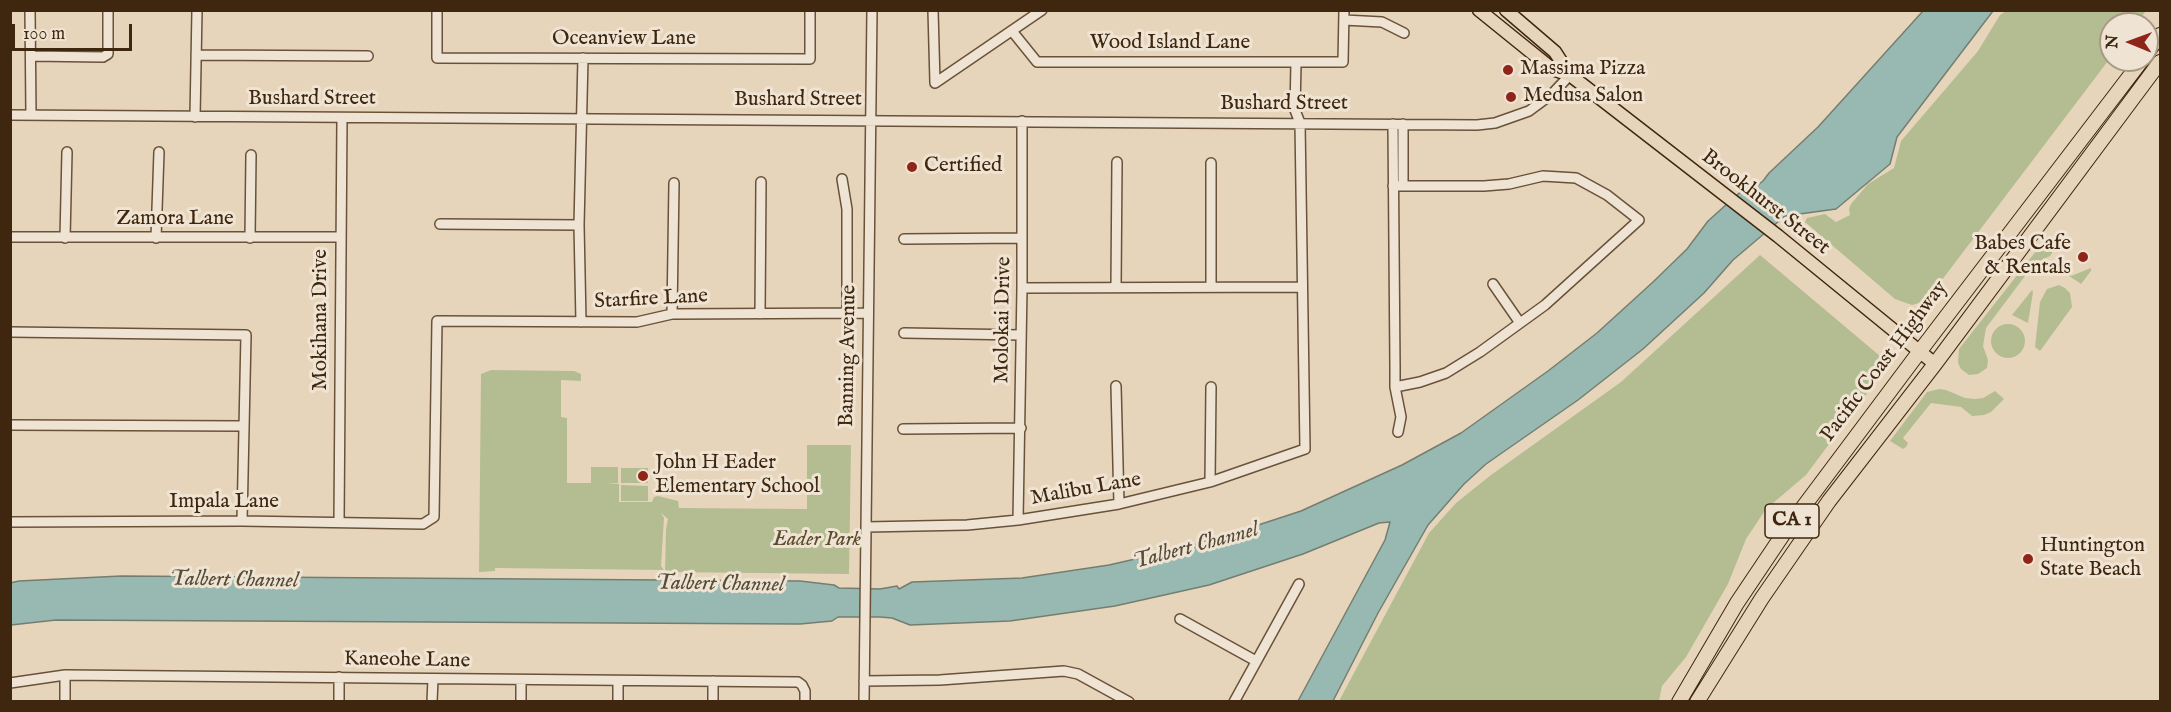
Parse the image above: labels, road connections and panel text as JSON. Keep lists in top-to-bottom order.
{
  "streets": {
    "highway": ["Pacific Coast Highway", "CA 1"],
    "main road": ["Brookhurst Street"],
    "street": [
      "Oceanview Lane",
      "Wood Island Lane",
      "Bushard Street",
      "Zamora Lane",
      "Starfire Lane",
      "Mokihana Drive",
      "Molokai Drive",
      "Banning Avenue",
      "Malibu Lane",
      "Impala Lane",
      "Kaneohe Lane"
    ]
  },
  "crossings": [
    ["Bushard Street", "Brookhurst Street"],
    ["Bushard Street", "Mokihana Drive"],
    ["Bushard Street", "Molokai Drive"],
    ["Bushard Street", "Banning Avenue"],
    ["Brookhurst Street", "Pacific Coast Highway"],
    ["Zamora Lane", "Mokihana Drive"],
    ["Starfire Lane", "Banning Avenue"],
    ["Starfire Lane", "Impala Lane"],
    ["Mokihana Drive", "Impala Lane"],
    ["Molokai Drive", "Malibu Lane"],
    ["Banning Avenue", "Malibu Lane"]
  ],
  "water": ["Talbert Channel"],
  "parks": ["Eader Park"],
  "places": [
    "Massima Pizza",
    "Medusa Salon",
    "Certified",
    "Babes Cafe & Rentals",
    "John H Eader Elementary School",
    "Huntington State Beach"
  ],
  "scale_bar": "100 m",
  "north": "left"
}
